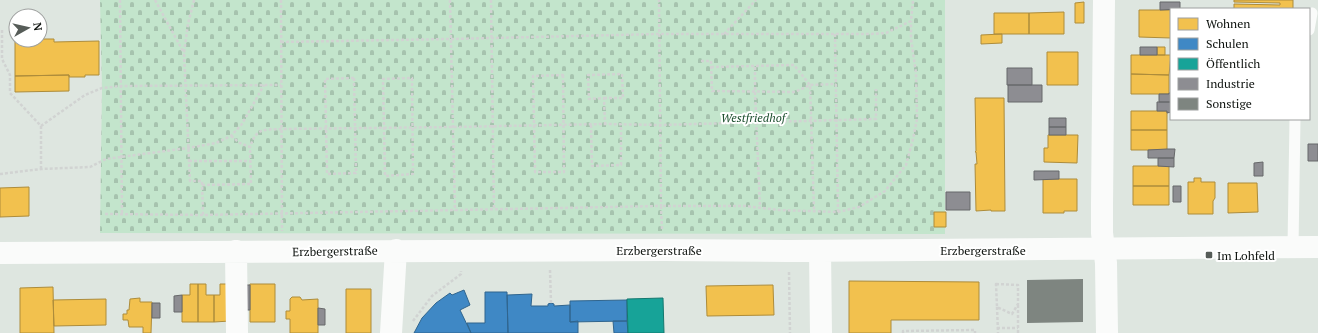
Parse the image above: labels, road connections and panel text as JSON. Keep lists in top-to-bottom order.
{
  "streets": {
    "street": ["Erzbergerstraße"]
  },
  "parks": ["Westfriedhof"],
  "places": {
    "transit": ["Im Lohfeld"]
  },
  "legend": [
    "Wohnen",
    "Schulen",
    "Öffentlich",
    "Industrie",
    "Sonstige"
  ],
  "north": "right"
}
